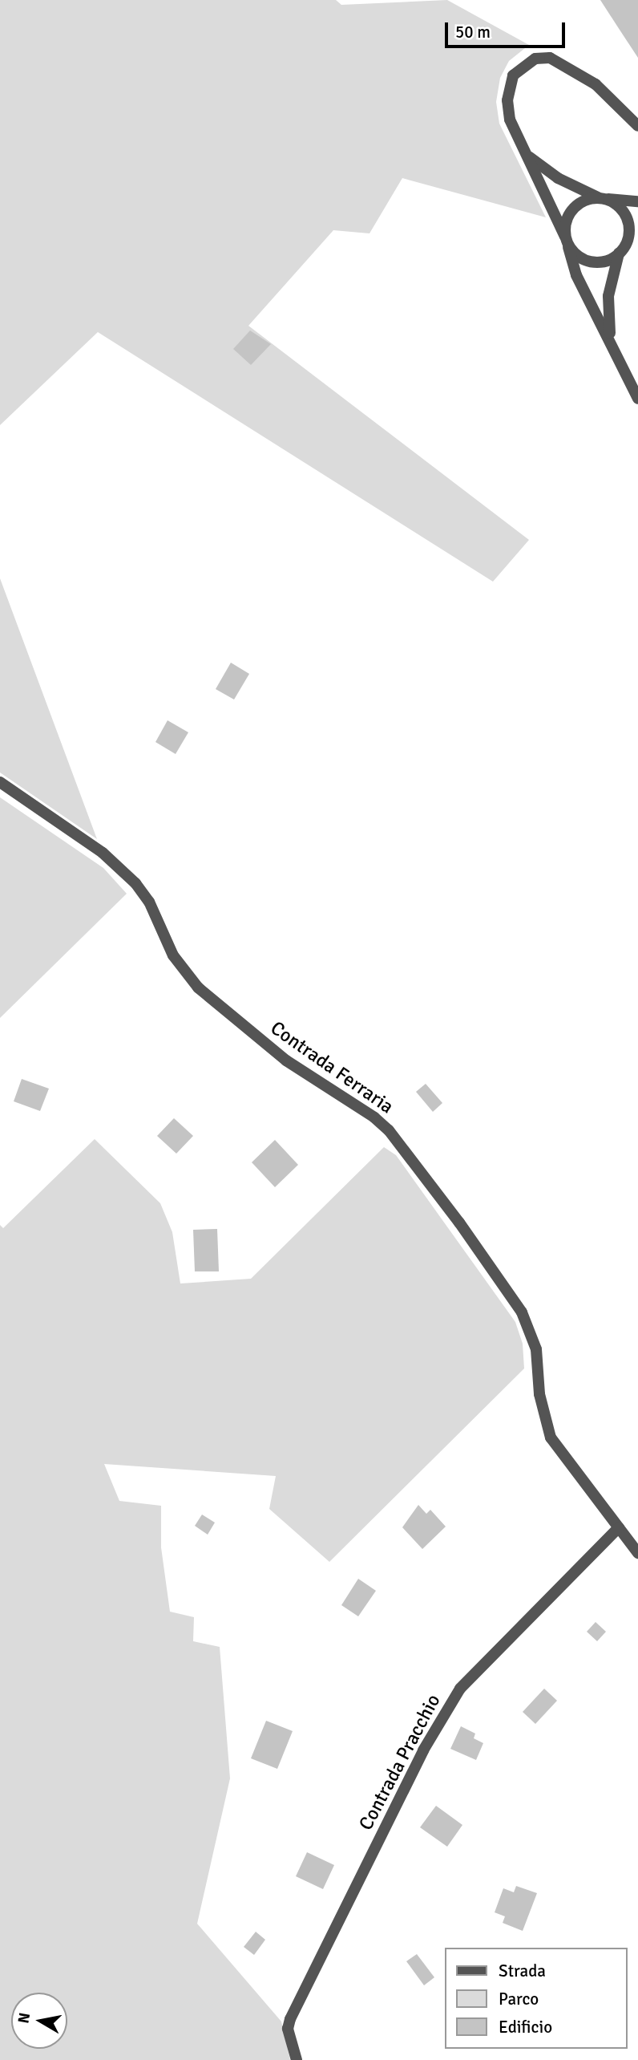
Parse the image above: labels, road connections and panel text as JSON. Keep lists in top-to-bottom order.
{
  "streets": {
    "street": ["Contrada Ferraria", "Contrada Pracchio"]
  },
  "crossings": [
    ["Contrada Ferraria", "Contrada Pracchio"]
  ],
  "legend": ["Strada", "Parco", "Edificio"],
  "scale_bar": "50 m",
  "north": "left"
}
